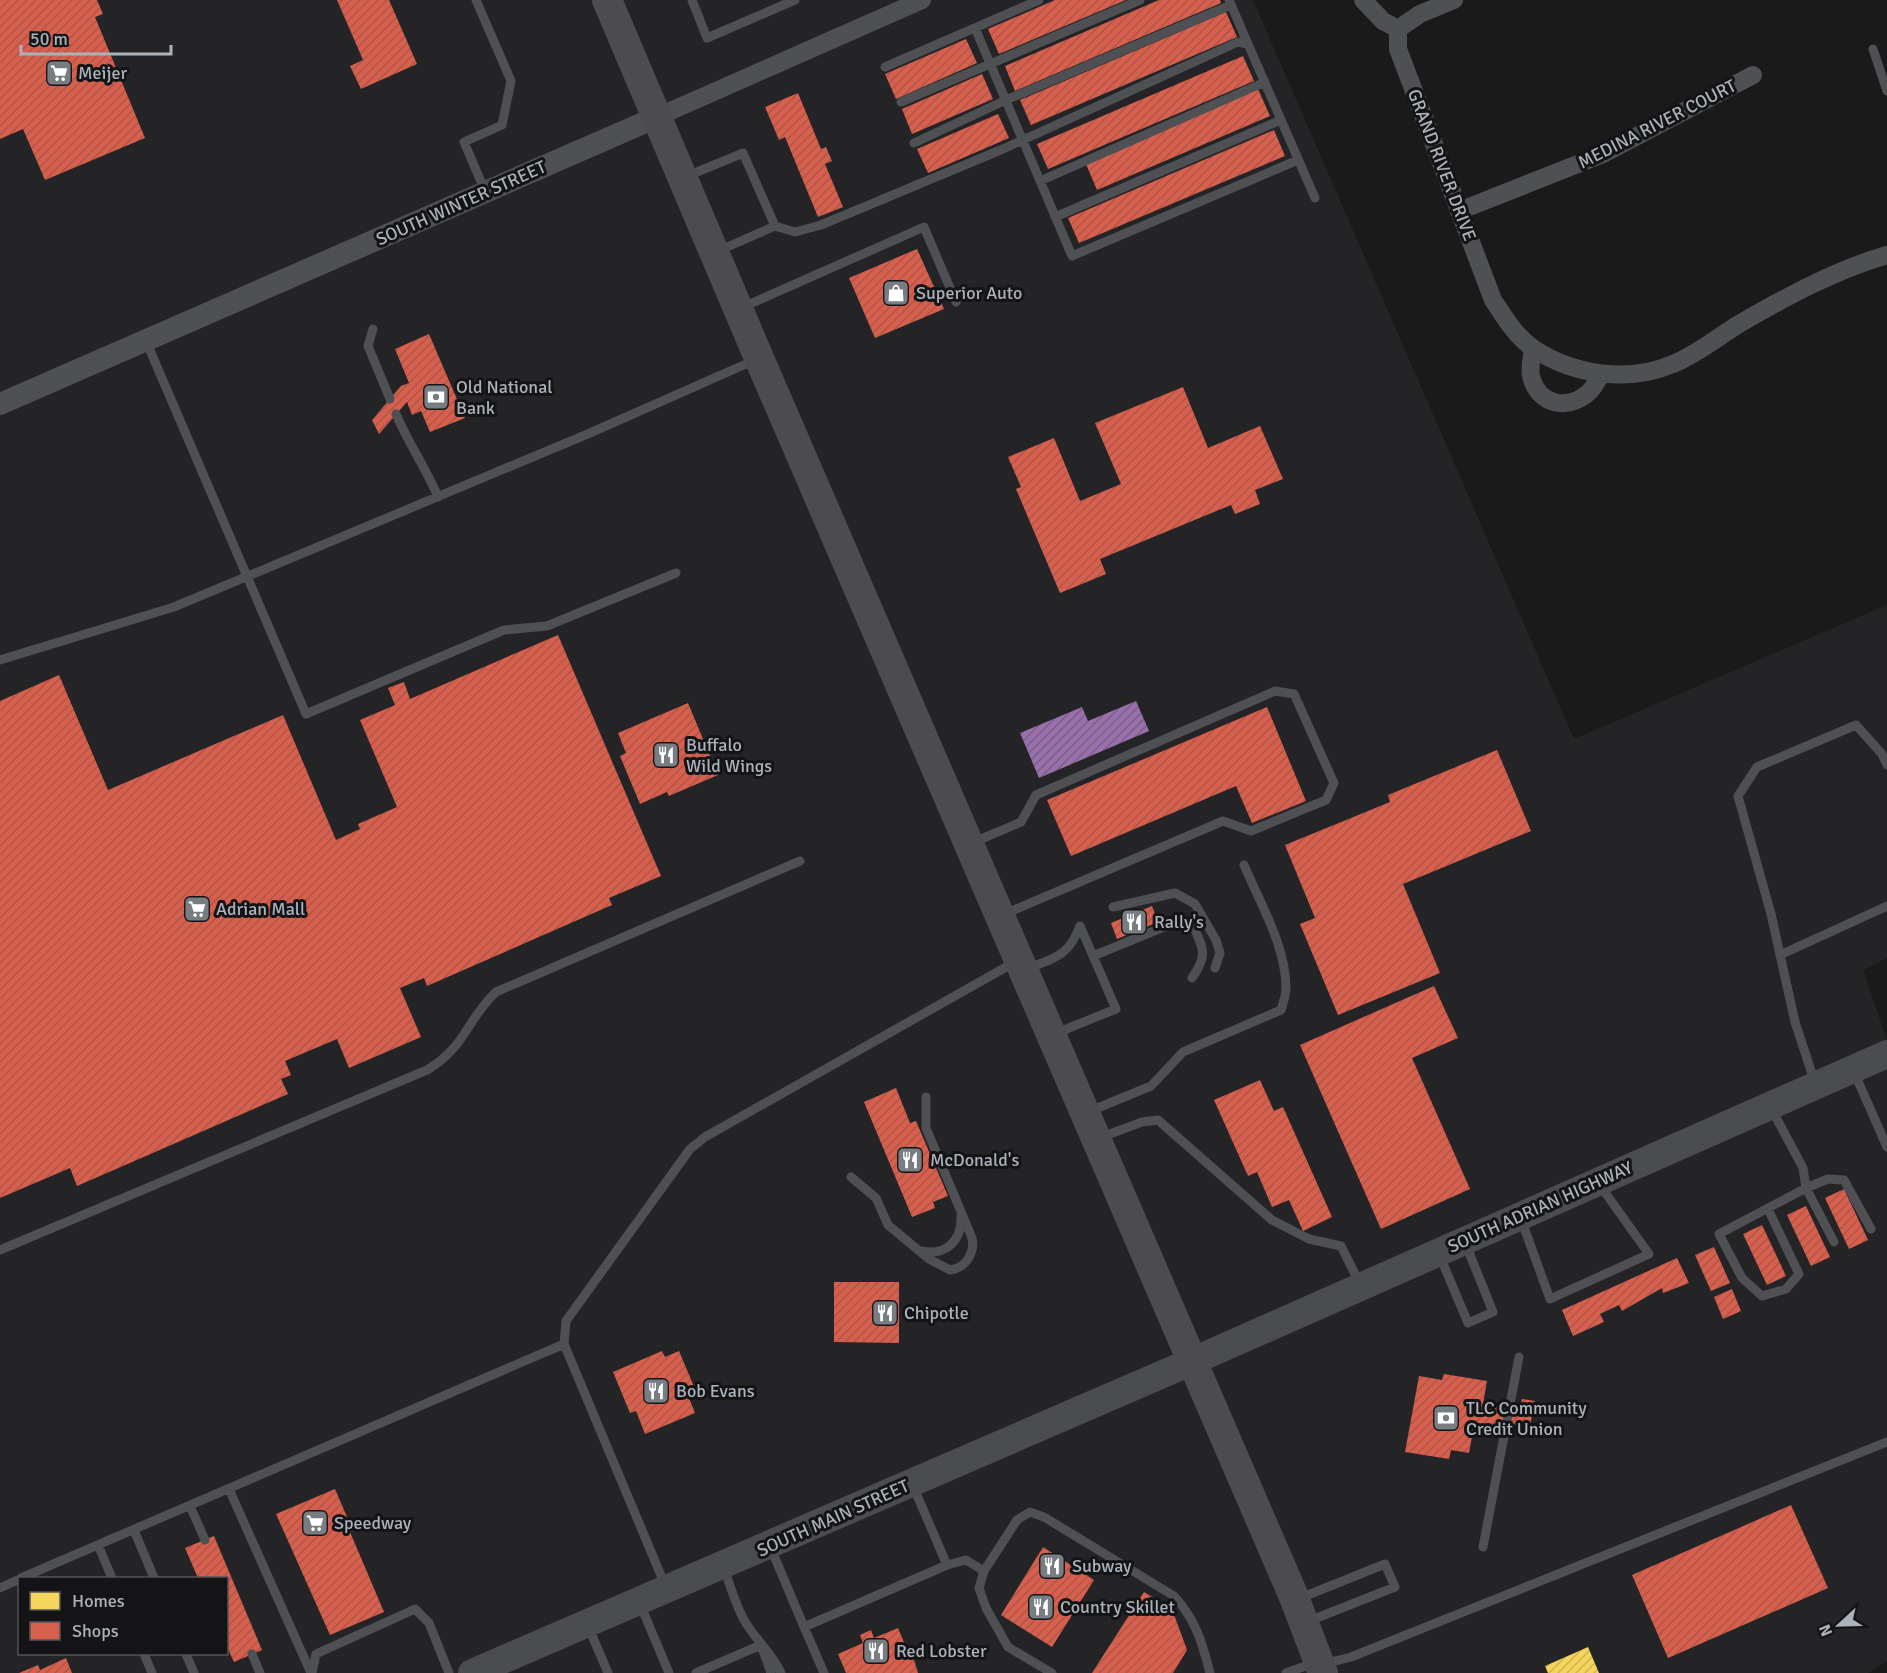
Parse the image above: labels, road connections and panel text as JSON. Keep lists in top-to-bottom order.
{
  "streets": {
    "main road": ["SOUTH ADRIAN HIGHWAY", "SOUTH MAIN STREET"],
    "street": ["MEDINA RIVER COURT", "GRAND RIVER DRIVE", "SOUTH WINTER STREET"]
  },
  "crossings": [
    ["MEDINA RIVER COURT", "GRAND RIVER DRIVE"],
    ["SOUTH ADRIAN HIGHWAY", "SOUTH MAIN STREET"]
  ],
  "places": {
    "supermarket": ["Meijer", "Adrian Mall", "Speedway"],
    "shop": ["Superior Auto"],
    "bank": ["Old National Bank", "TLC Community Credit Union"],
    "restaurant": [
      "Buffalo Wild Wings",
      "Rally's",
      "McDonald's",
      "Chipotle",
      "Bob Evans",
      "Subway",
      "Country Skillet",
      "Red Lobster"
    ]
  },
  "legend": ["Homes", "Shops"],
  "scale_bar": "50 m",
  "north": "left"
}
